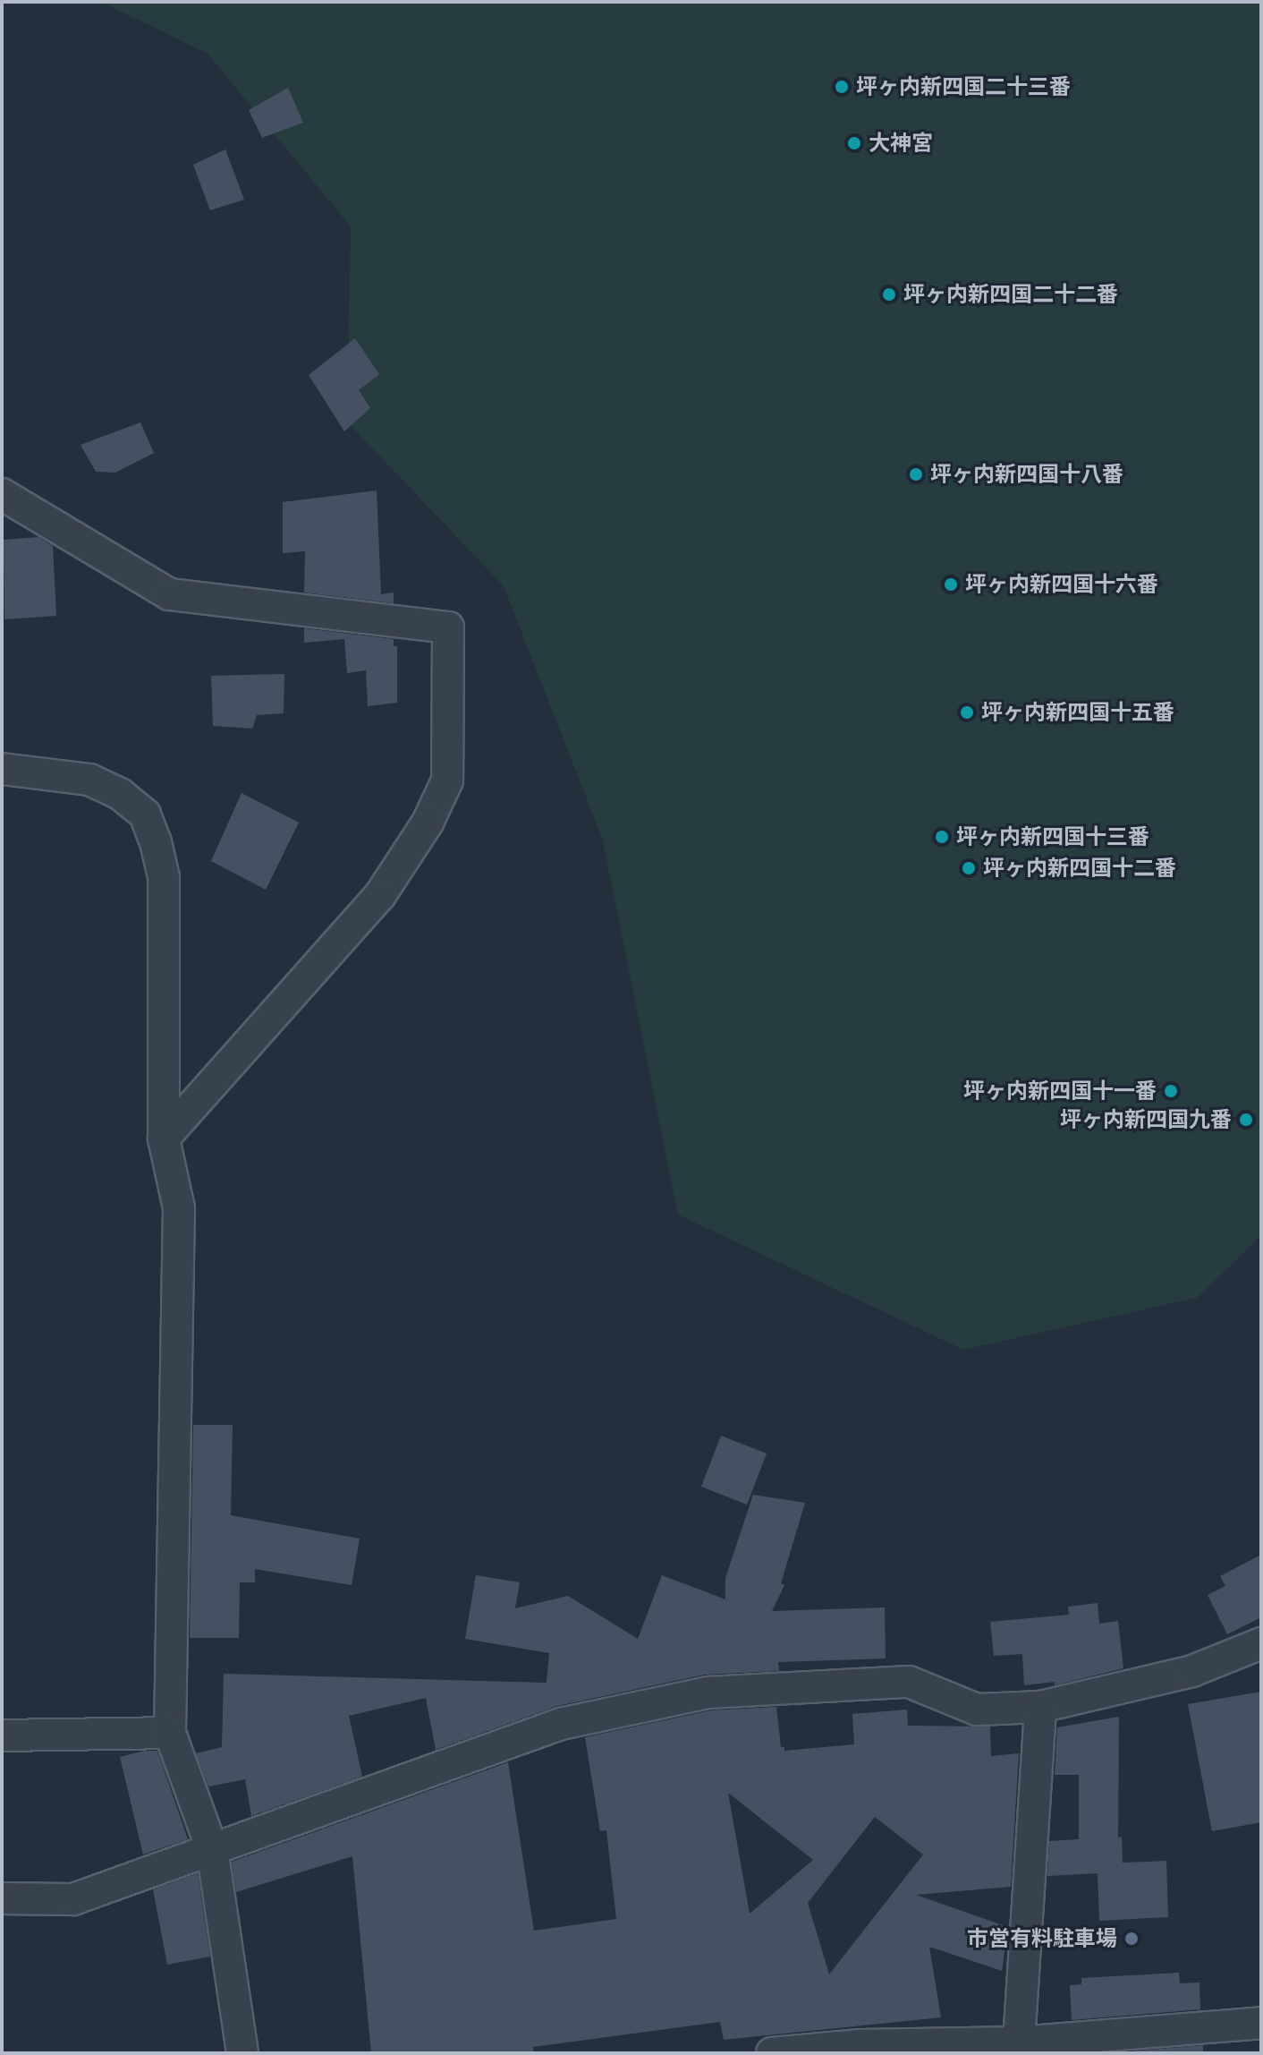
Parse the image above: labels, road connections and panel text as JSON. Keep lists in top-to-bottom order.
{
  "places": [
    "坪ヶ内新四国二十三番",
    "大神宮",
    "坪ヶ内新四国二十二番",
    "坪ヶ内新四国十八番",
    "坪ヶ内新四国十六番",
    "坪ヶ内新四国十五番",
    "坪ヶ内新四国十三番",
    "坪ヶ内新四国十二番",
    "坪ヶ内新四国十一番",
    "坪ヶ内新四国九番",
    "市営有料駐車場"
  ]
}
